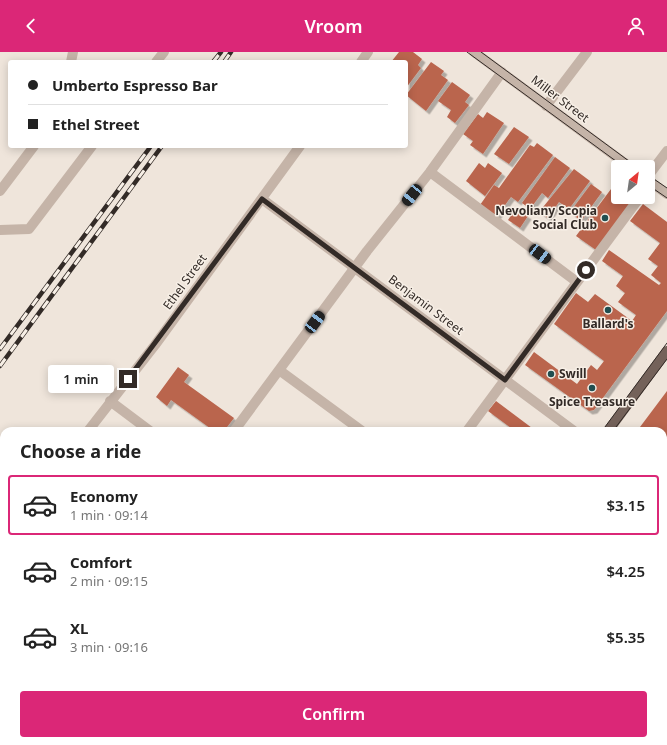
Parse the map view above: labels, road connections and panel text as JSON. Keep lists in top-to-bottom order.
{
  "streets": {
    "street": ["Miller Street", "Ethel Street", "Benjamin Street"]
  },
  "crossings": [
    ["Ethel Street", "Benjamin Street"]
  ],
  "places": [
    "Nevoliany Scopia Social Club",
    "Ballard's",
    "Swill",
    "Spice Treasure"
  ],
  "north": "top right",
  "page": {
    "header": "Vroom",
    "banner": ["Umberto Espresso Bar", "Ethel Street"],
    "bubble": "1 min",
    "heading": "Choose a ride",
    "list": [
      {
        "name": "Economy",
        "note": "1 min · 09:14",
        "value": "$3.15"
      },
      {
        "name": "Comfort",
        "note": "2 min · 09:15",
        "value": "$4.25"
      },
      {
        "name": "XL",
        "note": "3 min · 09:16",
        "value": "$5.35"
      }
    ],
    "buttons": "Confirm"
  }
}
